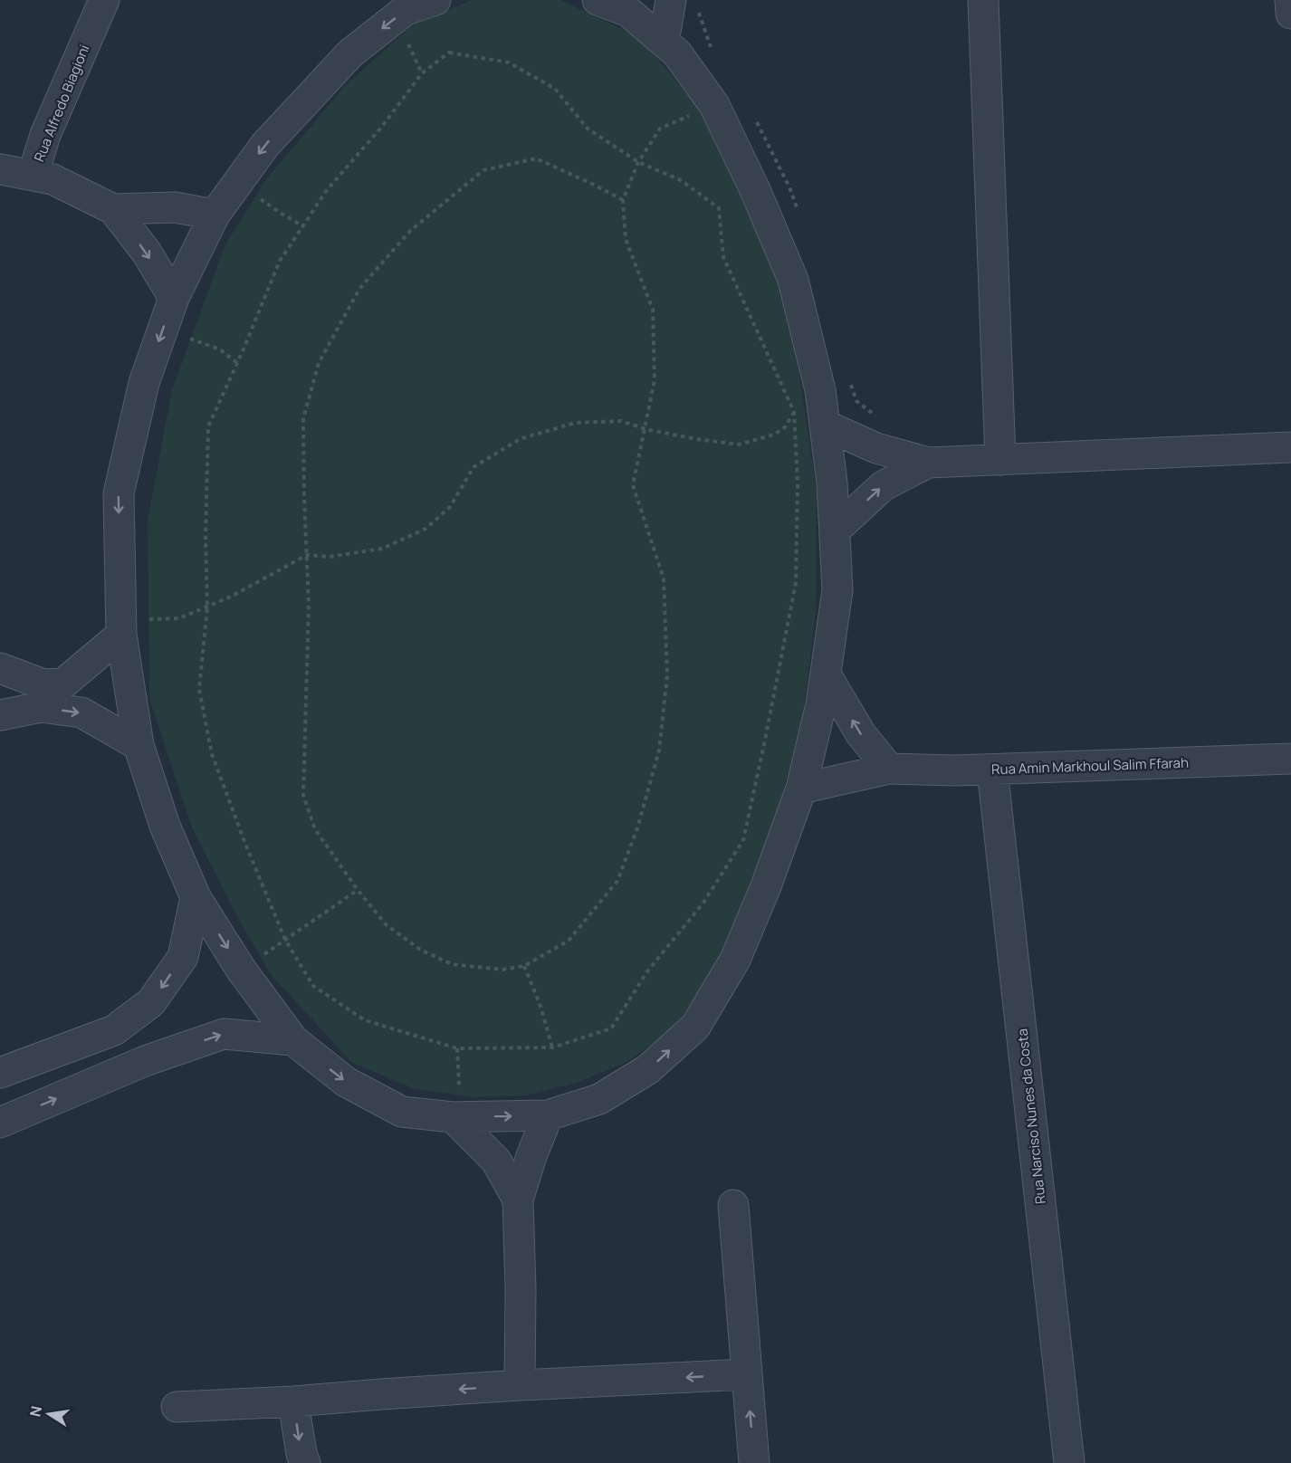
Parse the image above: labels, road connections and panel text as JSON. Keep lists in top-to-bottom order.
{
  "streets": {
    "street": ["Rua Alfredo Biagioni", "Rua Amin Markhoul Salim Ffarah", "Rua Narciso Nunes da Costa"]
  },
  "crossings": [
    ["Rua Amin Markhoul Salim Ffarah", "Rua Narciso Nunes da Costa"]
  ],
  "north": "left"
}
